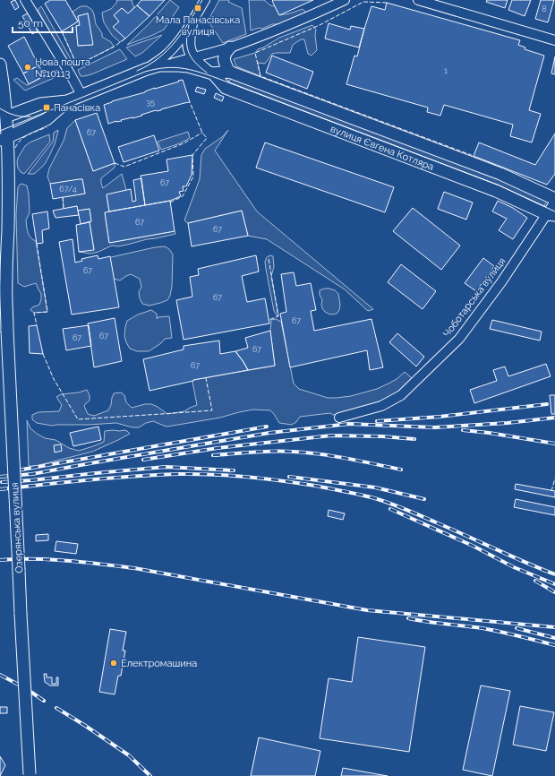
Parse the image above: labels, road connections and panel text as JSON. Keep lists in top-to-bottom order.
{
  "streets": {
    "main road": ["вулиця Євгена Котляра", "Озерянська вулиця"],
    "street": ["Чоботарська вулиця"]
  },
  "crossings": [
    ["вулиця Євгена Котляра", "Чоботарська вулиця"]
  ],
  "places": {
    "transit": ["Мала Панасівська вулиця", "Панасівка"],
    "other": ["Нова пошта №10113", "Електромашина"]
  },
  "house_numbers": [
    "8",
    "1",
    "35",
    "67",
    "67",
    "67/4",
    "67",
    "67",
    "67",
    "67",
    "67",
    "67",
    "67",
    "67",
    "67"
  ],
  "scale_bar": "50 m"
}
